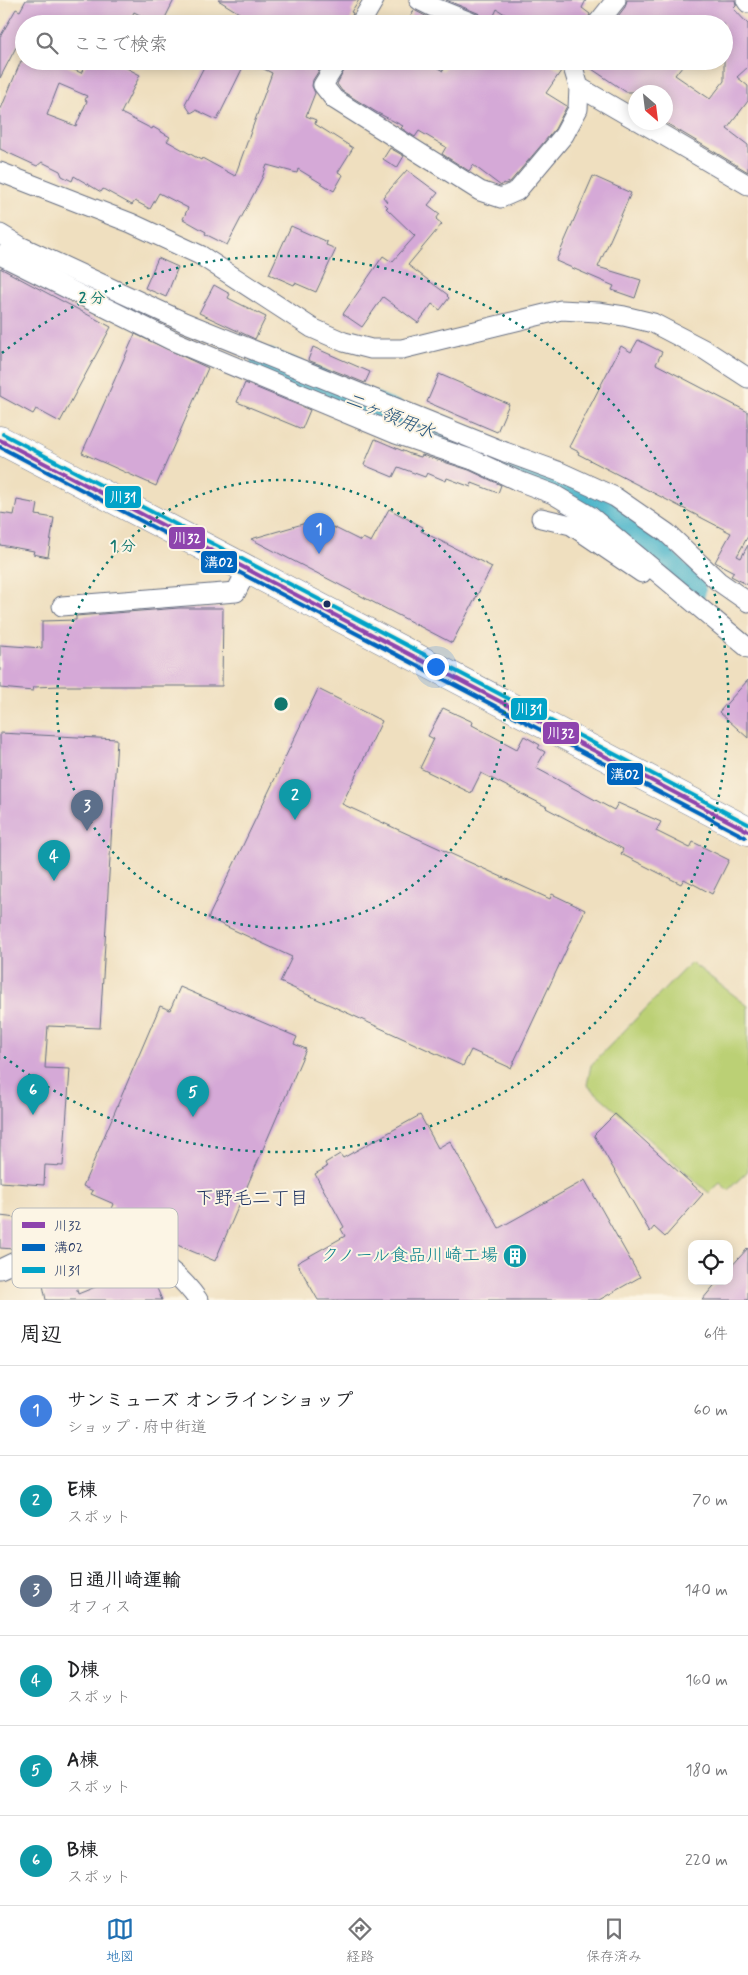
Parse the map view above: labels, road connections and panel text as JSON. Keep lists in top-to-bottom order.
{
  "districts": ["下野毛二丁目"],
  "water": ["二ヶ領用水"],
  "places": {
    "building": ["クノール食品川崎工場"]
  },
  "lines": ["transit line 川31", "transit line 川32", "transit line 溝02"],
  "legend": ["川32", "溝02", "川31"],
  "north": "bottom right",
  "page": {
    "search": "ここで検索",
    "pins": [
      "1",
      "2",
      "3",
      "4",
      "6",
      "5"
    ],
    "heading": ["周辺", "6件"],
    "list": [
      {
        "mark": "1",
        "name": "サンミューズ オンラインショップ",
        "note": "ショップ · 府中街道",
        "value": "60 m"
      },
      {
        "mark": "2",
        "name": "E棟",
        "note": "スポット",
        "value": "70 m"
      },
      {
        "mark": "3",
        "name": "日通川崎運輸",
        "note": "オフィス",
        "value": "140 m"
      },
      {
        "mark": "4",
        "name": "D棟",
        "note": "スポット",
        "value": "160 m"
      },
      {
        "mark": "5",
        "name": "A棟",
        "note": "スポット",
        "value": "180 m"
      },
      {
        "mark": "6",
        "name": "B棟",
        "note": "スポット",
        "value": "220 m"
      }
    ],
    "nav": ["地図", "経路", "保存済み"]
  },
  "rings": ["2 分", "1 分"]
}
